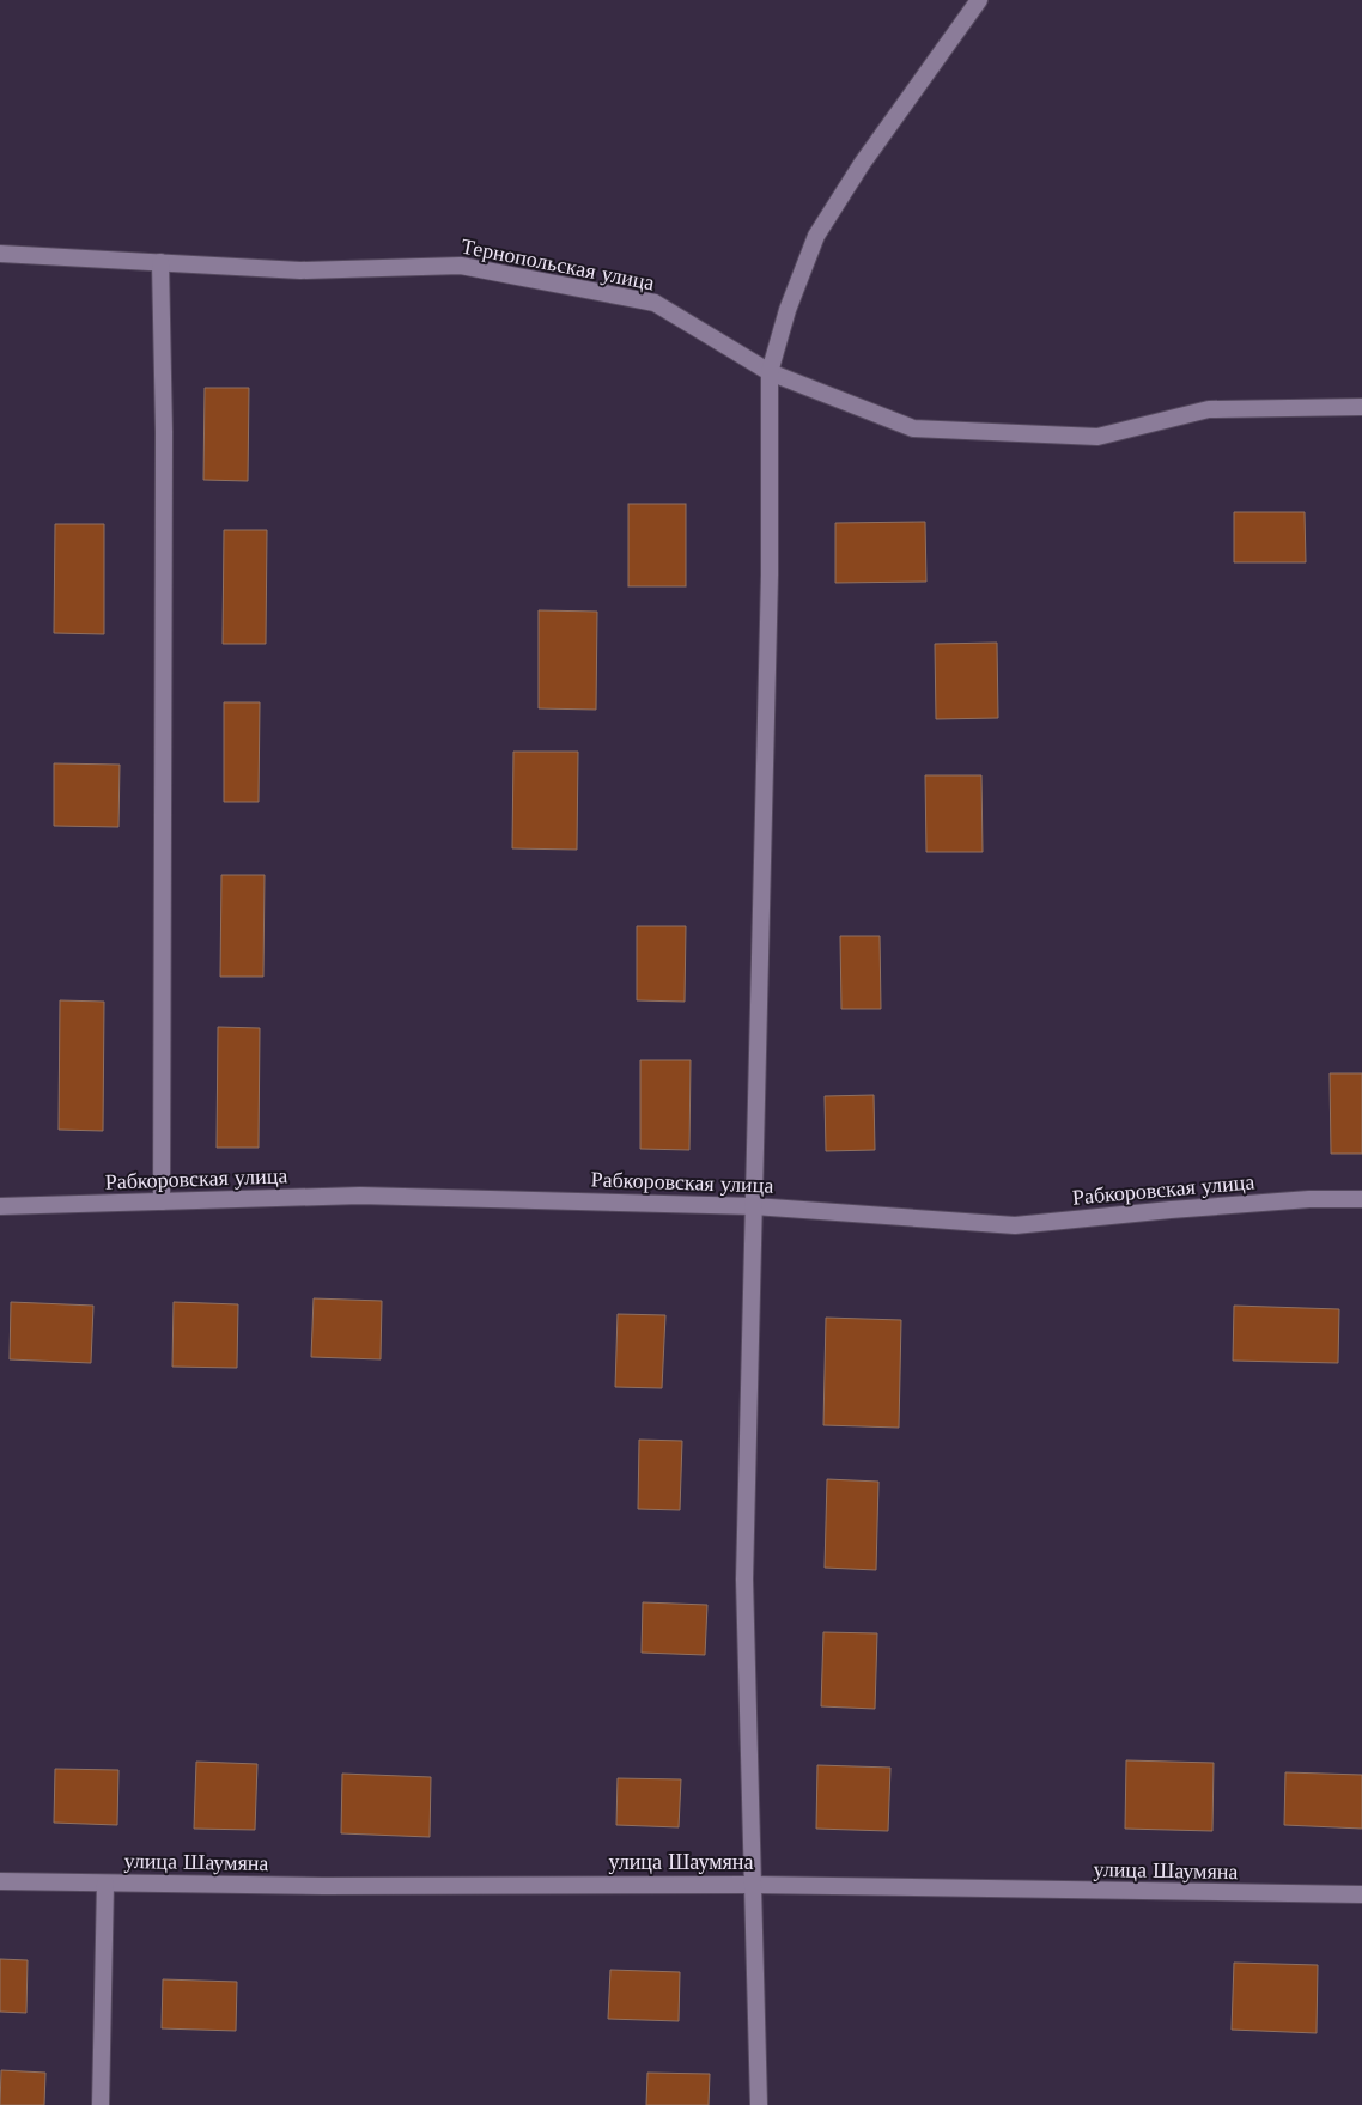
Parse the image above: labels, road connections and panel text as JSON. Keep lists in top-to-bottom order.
{
  "streets": {
    "street": ["Тернопольская улица", "Рабкоровская улица", "улица Шаумяна"]
  }
}
